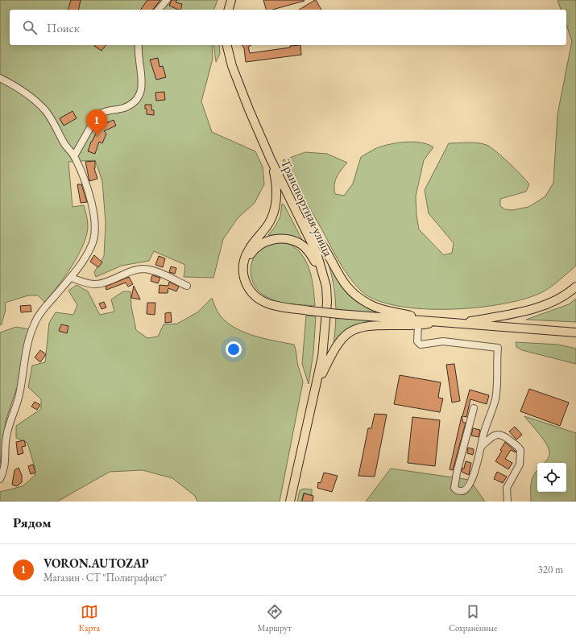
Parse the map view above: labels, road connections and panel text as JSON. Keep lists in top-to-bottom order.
{
  "streets": {
    "main road": ["Транспортная улица"]
  },
  "page": {
    "search": "Поиск",
    "pins": "1",
    "heading": "Рядом",
    "list": [
      {
        "mark": "1",
        "name": "VORON.AUTOZAP",
        "note": "Магазин · СТ \"Полиграфист\"",
        "value": "320 m"
      }
    ],
    "nav": ["Карта", "Маршрут", "Сохранённые"]
  }
}
